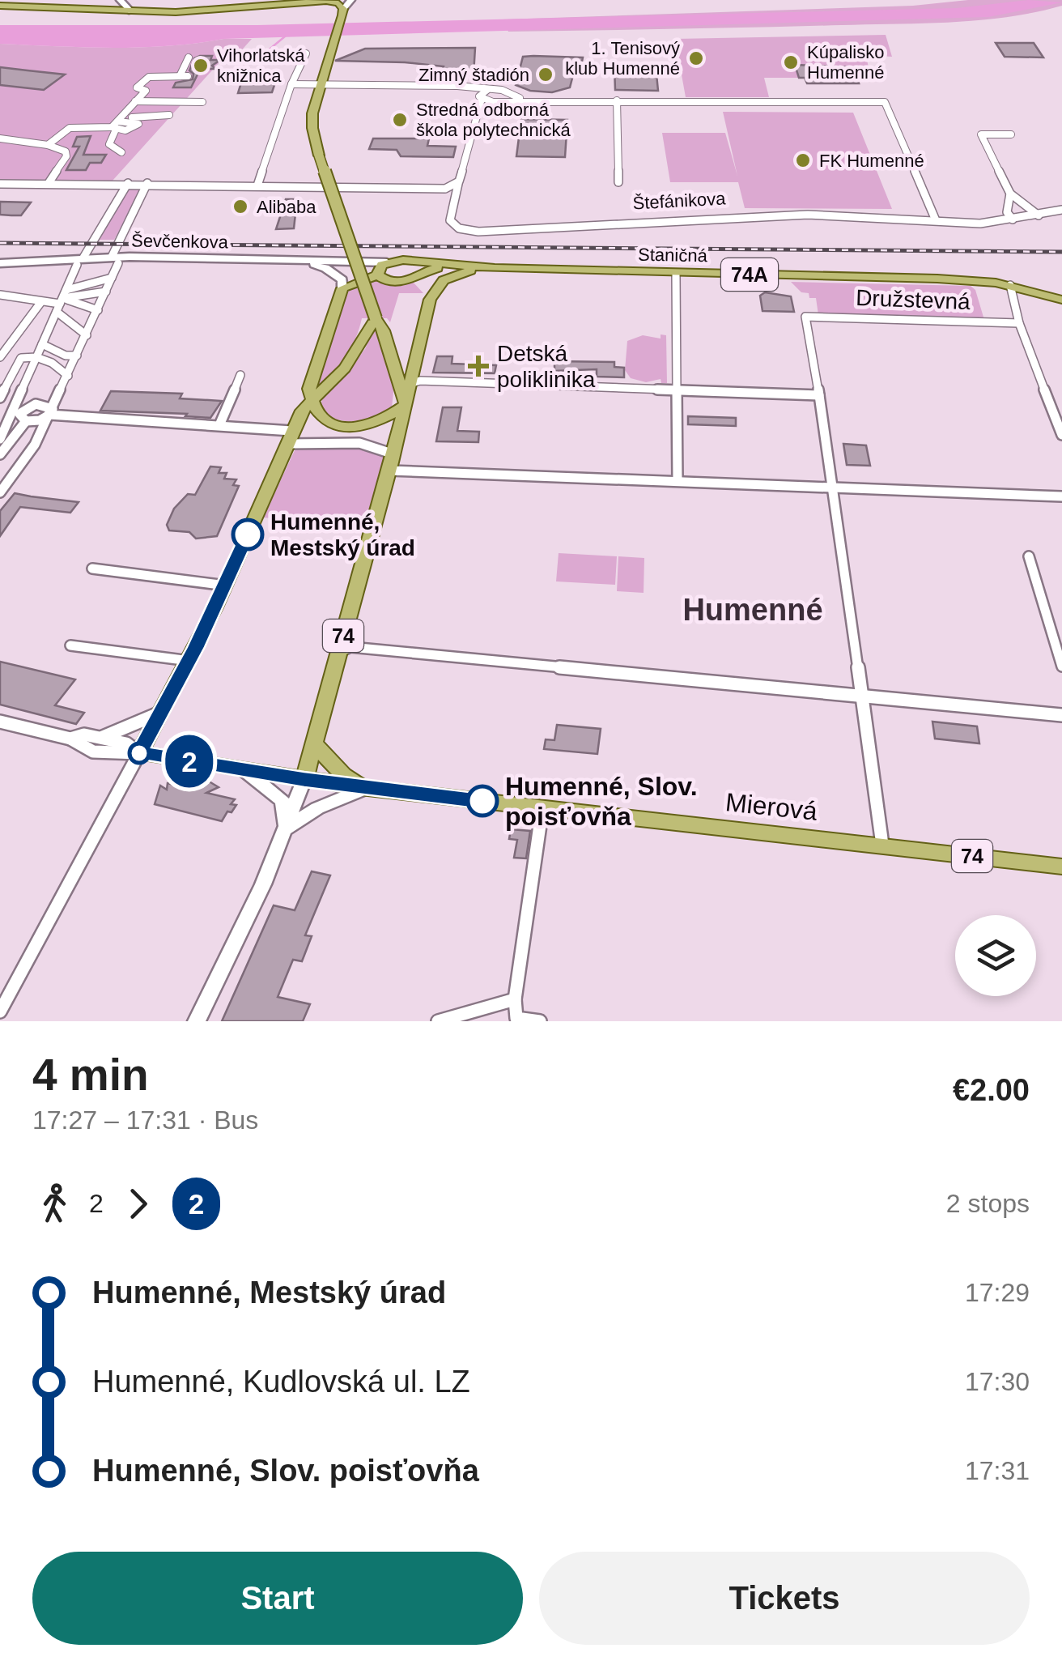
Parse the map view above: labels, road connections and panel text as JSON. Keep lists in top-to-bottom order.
{
  "streets": {
    "main road": [
      "Ševčenkova",
      "Staničná",
      "74A",
      "Družstevná",
      "74",
      "Mierová"
    ],
    "street": ["Štefánikova"]
  },
  "crossings": [
    ["Ševčenkova", "74A"],
    ["Staničná", "74A"],
    ["Staničná", "Družstevná"],
    ["74", "Mierová"]
  ],
  "districts": ["Humenné"],
  "places": {
    "other": [
      "1. Tenisový klub Humenné",
      "Kúpalisko Humenné",
      "Vihorlatská knižnica",
      "Zimný štadión",
      "Stredná odborná škola polytechnická",
      "FK Humenné",
      "Alibaba",
      "Humenné, Mestský úrad",
      "Humenné, Slov. poisťovňa"
    ],
    "health": ["Detská poliklinika"]
  },
  "lines": ["bus line 2"],
  "page": {
    "on_map": "2",
    "heading": ["4 min", "17:27 – 17:31 · Bus", "€2.00"],
    "legs": ["2", "2", "2 stops"],
    "list": [
      {
        "name": "Humenné, Mestský úrad",
        "value": "17:29"
      },
      {
        "name": "Humenné, Kudlovská ul. LZ",
        "value": "17:30"
      },
      {
        "name": "Humenné, Slov. poisťovňa",
        "value": "17:31"
      }
    ],
    "buttons": ["Start", "Tickets"]
  }
}
